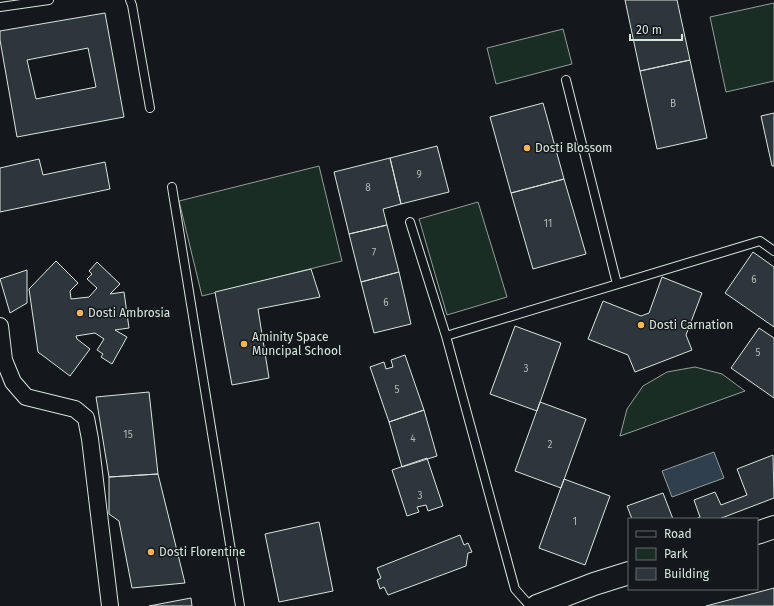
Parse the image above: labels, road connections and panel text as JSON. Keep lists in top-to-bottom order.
{
  "places": [
    "Dosti Blossom",
    "Dosti Ambrosia",
    "Dosti Carnation",
    "Aminity Space Muncipal School",
    "Dosti Florentine"
  ],
  "house_numbers": [
    "B",
    "9",
    "8",
    "11",
    "7",
    "6",
    "6",
    "5",
    "3",
    "5",
    "15",
    "4",
    "2",
    "3",
    "1"
  ],
  "legend": ["Road", "Park", "Building"],
  "scale_bar": "20 m"
}
